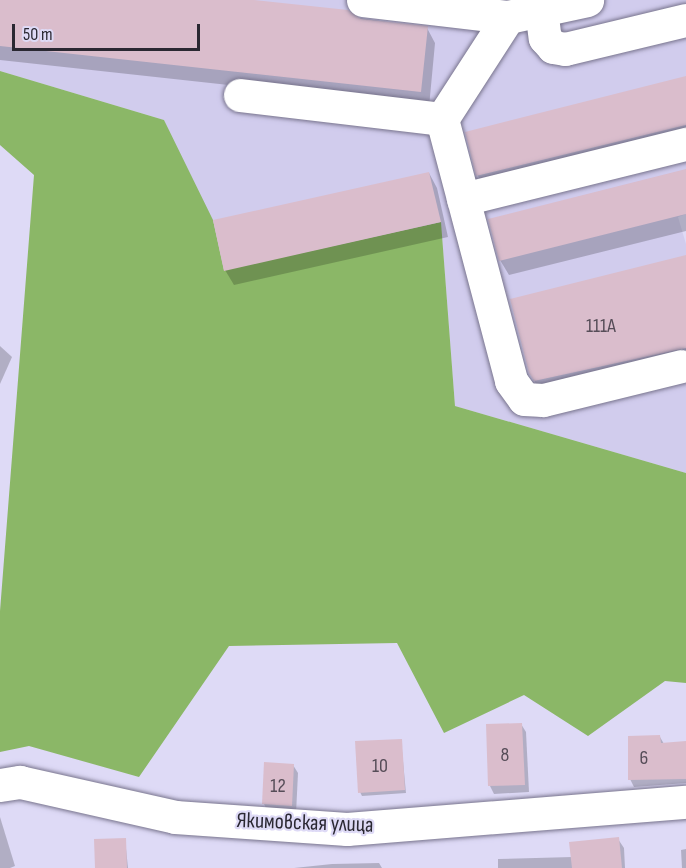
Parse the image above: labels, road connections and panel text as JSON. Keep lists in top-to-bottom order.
{
  "streets": {
    "street": ["Якимовская улица"]
  },
  "house_numbers": [
    "111А",
    "8",
    "6",
    "10",
    "12"
  ],
  "scale_bar": "50 m"
}
